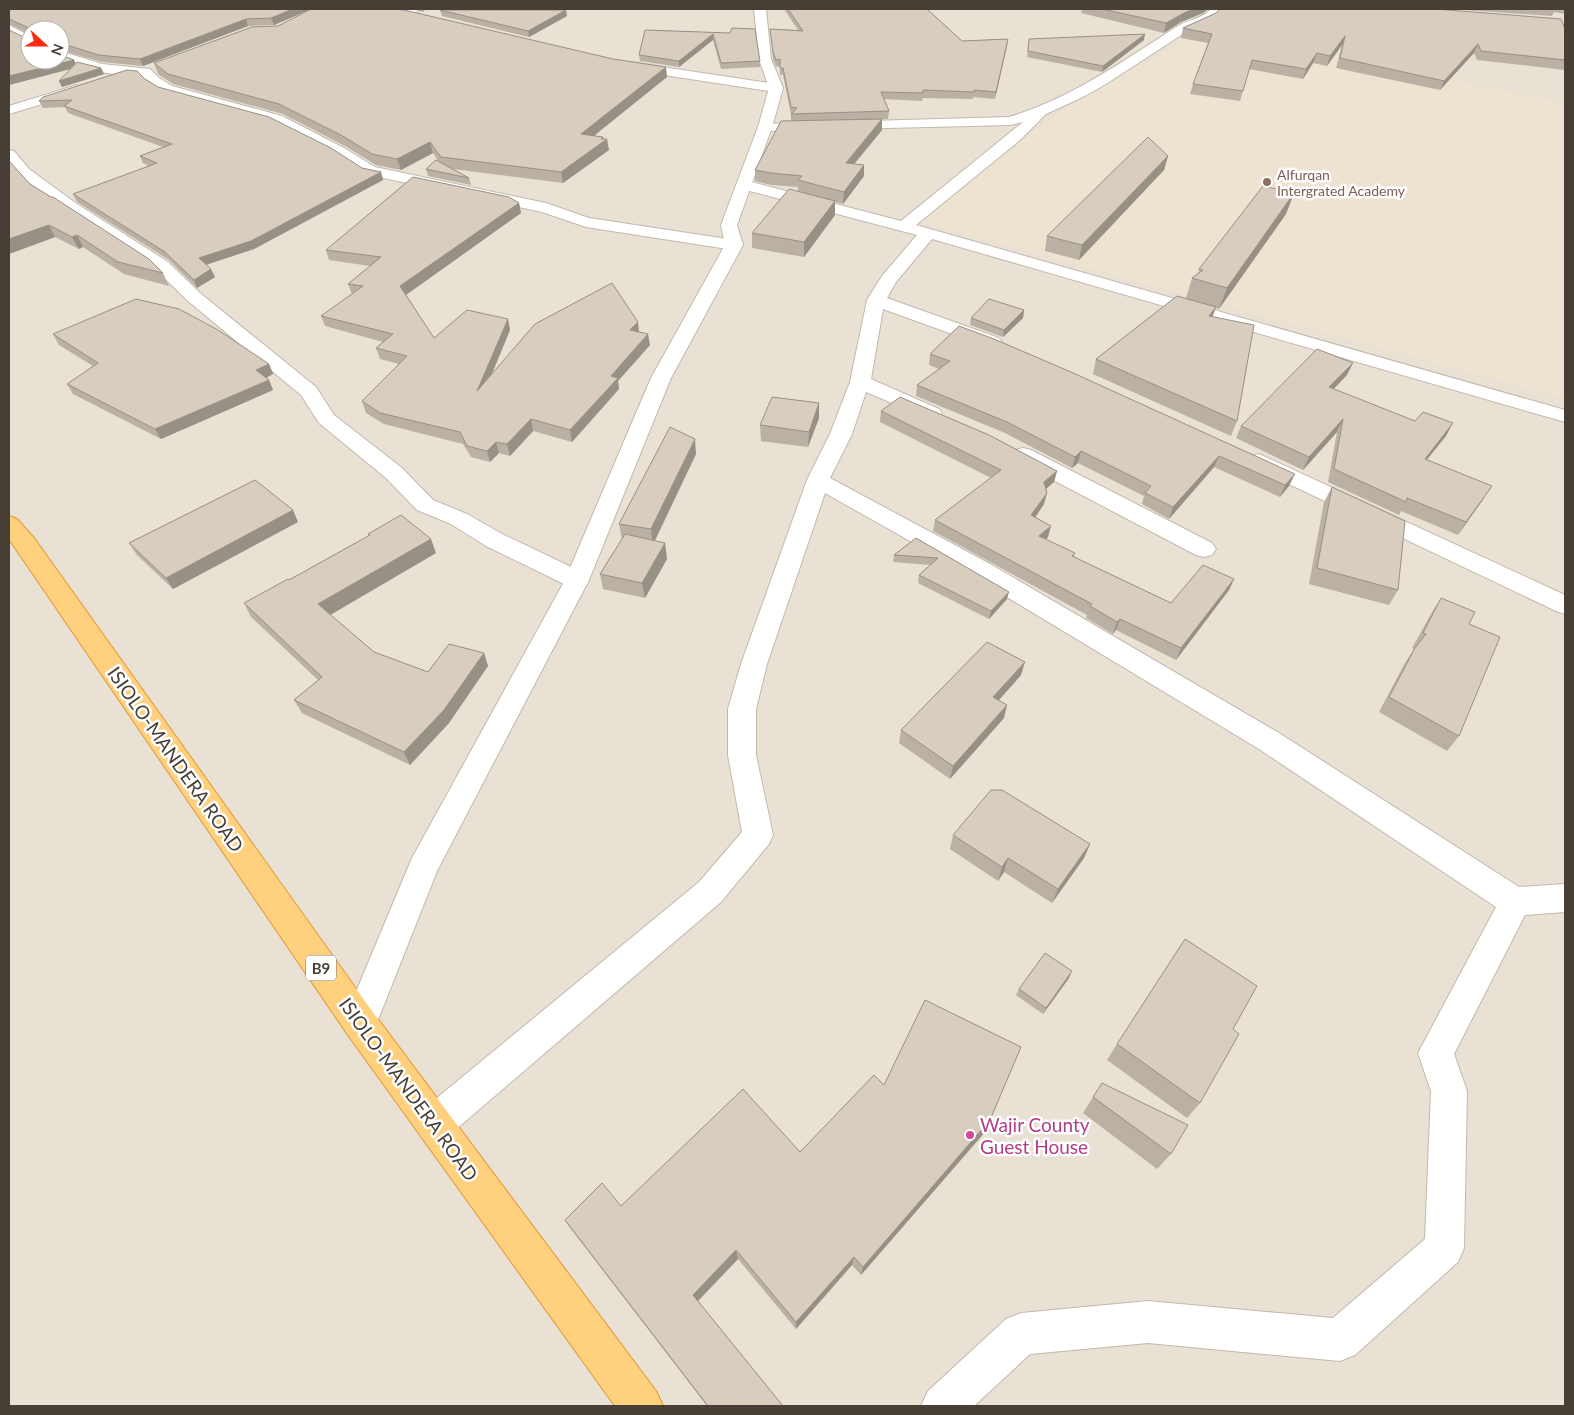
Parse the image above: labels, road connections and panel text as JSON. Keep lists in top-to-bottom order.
{
  "streets": {
    "highway": ["ISIOLO-MANDERA ROAD", "B9"]
  },
  "places": ["Alfurqan Intergrated Academy", "Wajir County Guest House"],
  "north": "right"
}
